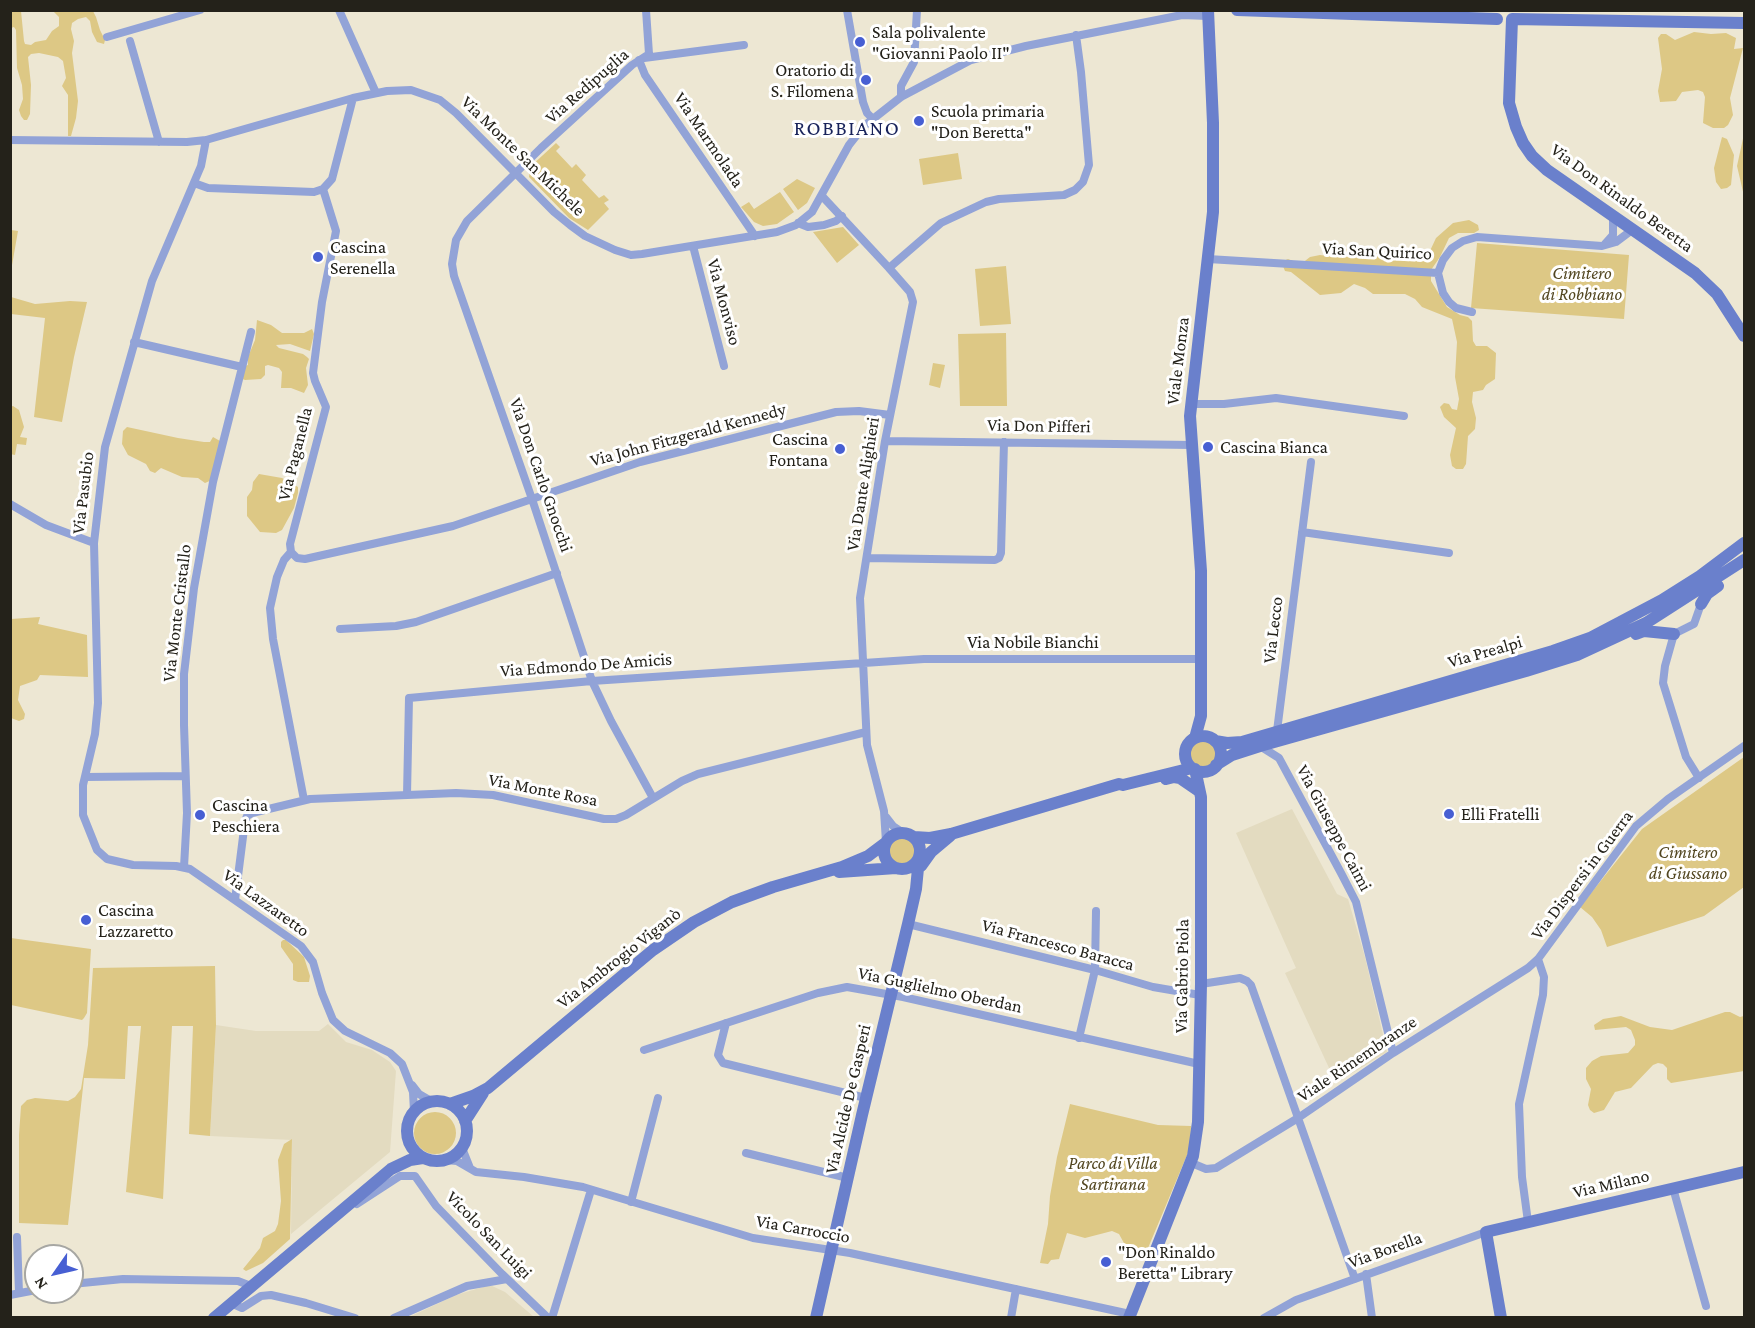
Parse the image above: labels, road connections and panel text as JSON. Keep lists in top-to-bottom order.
{
  "streets": {
    "main road": [
      "Via Don Rinaldo Beretta",
      "Viale Monza",
      "Via Prealpi",
      "Via Ambrogio Viganò",
      "Via Gabrio Piola",
      "Via Alcide De Gasperi",
      "Via Milano"
    ],
    "street": [
      "Via Redipuglia",
      "Via Marmolada",
      "Via Monte San Michele",
      "Via San Quirico",
      "Via Monviso",
      "Via Don Pifferi",
      "Via John Fitzgerald Kennedy",
      "Via Paganella",
      "Via Don Carlo Gnocchi",
      "Via Dante Alighieri",
      "Via Pasubio",
      "Via Monte Cristallo",
      "Via Lecco",
      "Via Nobile Bianchi",
      "Via Edmondo De Amicis",
      "Via Monte Rosa",
      "Via Giuseppe Caimi",
      "Via Dispersi in Guerra",
      "Via Lazzaretto",
      "Via Francesco Baracca",
      "Via Guglielmo Oberdan",
      "Viale Rimembranze",
      "Via Carroccio",
      "Vicolo San Luigi",
      "Via Borella"
    ]
  },
  "crossings": [
    ["Via Redipuglia", "Via Marmolada"],
    ["Via Redipuglia", "Via Monte San Michele"],
    ["Via Redipuglia", "Via Don Carlo Gnocchi"],
    ["Via Marmolada", "Via Monte San Michele"],
    ["Via Monte San Michele", "Via Monviso"],
    ["Via Monte San Michele", "Viale Monza"],
    ["Via Monte San Michele", "Via Don Carlo Gnocchi"],
    ["Via Monte San Michele", "Via Dante Alighieri"],
    ["Via Monte San Michele", "Via Pasubio"],
    ["Via San Quirico", "Viale Monza"],
    ["Viale Monza", "Via Don Pifferi"],
    ["Viale Monza", "Via Nobile Bianchi"],
    ["Viale Monza", "Via Prealpi"],
    ["Viale Monza", "Via Gabrio Piola"],
    ["Via Don Pifferi", "Via Dante Alighieri"],
    ["Via John Fitzgerald Kennedy", "Via Paganella"],
    ["Via John Fitzgerald Kennedy", "Via Don Carlo Gnocchi"],
    ["Via John Fitzgerald Kennedy", "Via Dante Alighieri"],
    ["Via Don Carlo Gnocchi", "Via Edmondo De Amicis"],
    ["Via Don Carlo Gnocchi", "Via Monte Rosa"],
    ["Via Dante Alighieri", "Via Nobile Bianchi"],
    ["Via Dante Alighieri", "Via Edmondo De Amicis"],
    ["Via Dante Alighieri", "Via Monte Rosa"],
    ["Via Dante Alighieri", "Via Ambrogio Viganò"],
    ["Via Dante Alighieri", "Via Alcide De Gasperi"],
    ["Via Pasubio", "Via Lazzaretto"],
    ["Via Monte Cristallo", "Via Lazzaretto"],
    ["Via Lecco", "Via Prealpi"],
    ["Via Lecco", "Via Giuseppe Caimi"],
    ["Via Nobile Bianchi", "Via Edmondo De Amicis"],
    ["Via Prealpi", "Via Gabrio Piola"],
    ["Via Edmondo De Amicis", "Via Monte Rosa"],
    ["Via Monte Rosa", "Via Lazzaretto"],
    ["Via Giuseppe Caimi", "Viale Rimembranze"],
    ["Via Dispersi in Guerra", "Viale Rimembranze"],
    ["Via Lazzaretto", "Via Ambrogio Viganò"],
    ["Via Lazzaretto", "Via Carroccio"],
    ["Via Francesco Baracca", "Via Gabrio Piola"],
    ["Via Francesco Baracca", "Viale Rimembranze"],
    ["Via Francesco Baracca", "Via Alcide De Gasperi"],
    ["Via Ambrogio Viganò", "Via Alcide De Gasperi"],
    ["Via Ambrogio Viganò", "Via Carroccio"],
    ["Via Gabrio Piola", "Via Guglielmo Oberdan"],
    ["Via Gabrio Piola", "Viale Rimembranze"],
    ["Via Guglielmo Oberdan", "Via Alcide De Gasperi"],
    ["Via Alcide De Gasperi", "Via Carroccio"],
    ["Via Milano", "Via Borella"]
  ],
  "districts": ["ROBBIANO"],
  "parks": ["Cimitero di Robbiano", "Cimitero di Giussano", "Parco di Villa Sartirana"],
  "places": [
    "Sala polivalente \"Giovanni Paolo II\"",
    "Oratorio di S. Filomena",
    "Scuola primaria \"Don Beretta\"",
    "Cascina Serenella",
    "Cascina Bianca",
    "Cascina Fontana",
    "Elli Fratelli",
    "Cascina Peschiera",
    "Cascina Lazzaretto",
    "\"Don Rinaldo Beretta\" Library"
  ],
  "north": "bottom left"
}
